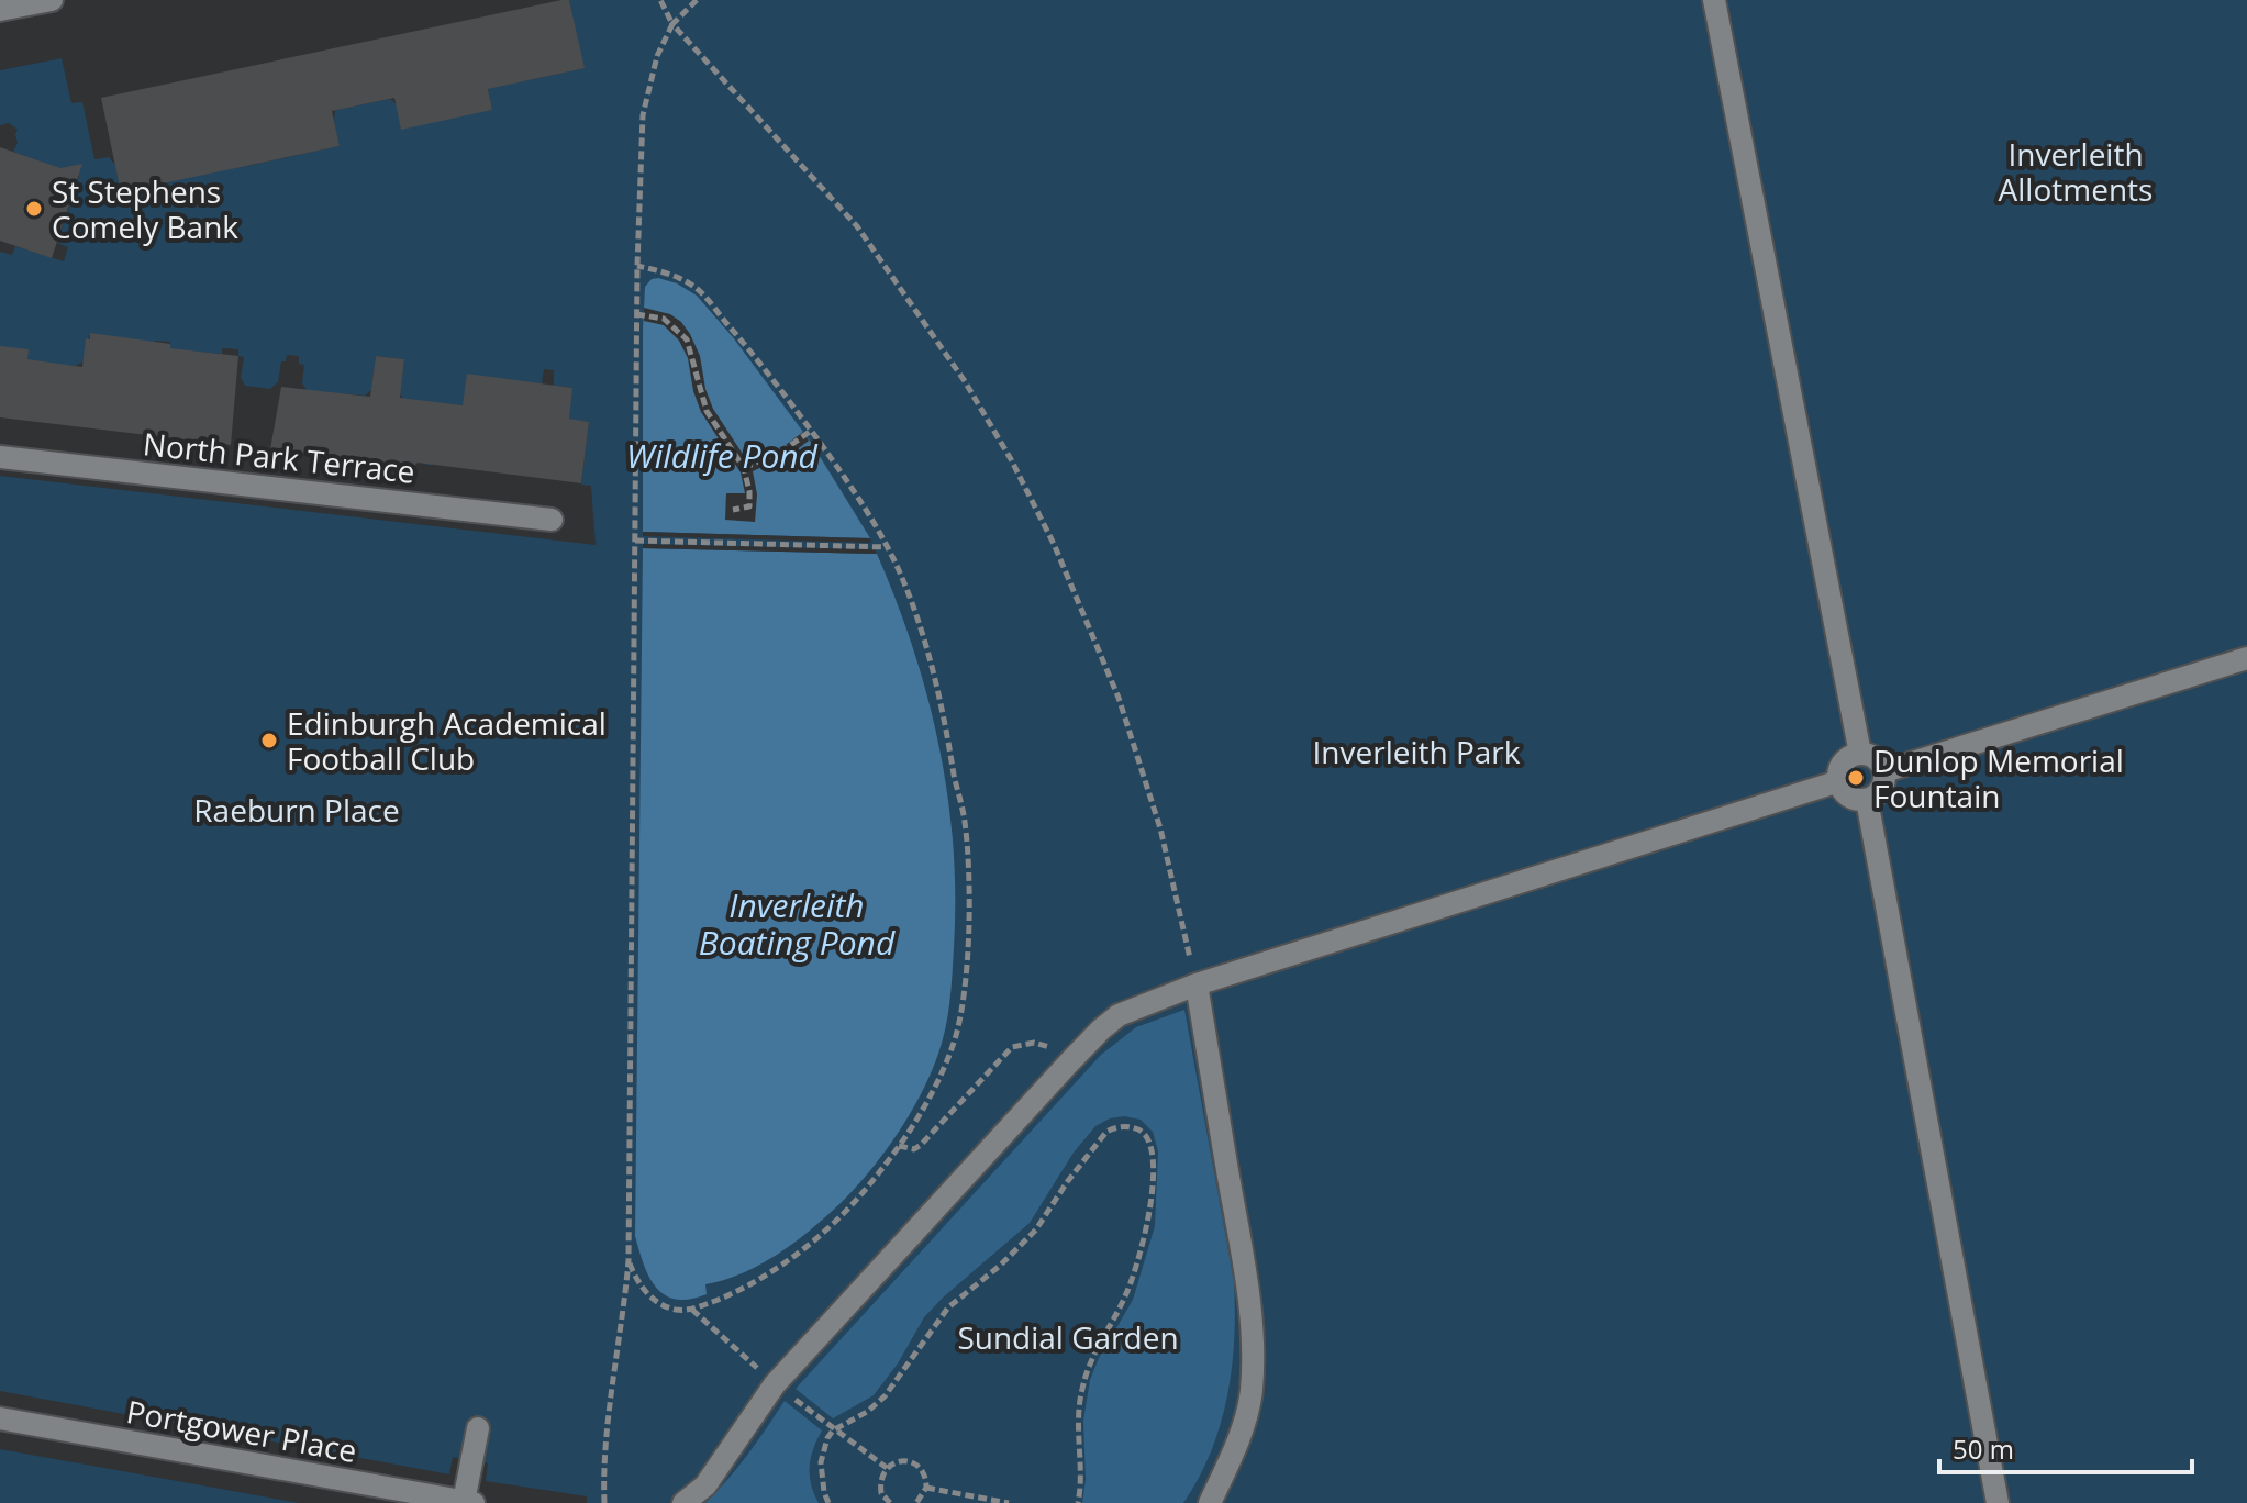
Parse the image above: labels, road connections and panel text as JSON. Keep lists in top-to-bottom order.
{
  "streets": {
    "street": ["North Park Terrace", "Portgower Place"]
  },
  "water": ["Wildlife Pond", "Inverleith Boating Pond"],
  "parks": [
    "Inverleith Allotments",
    "Inverleith Park",
    "Raeburn Place",
    "Sundial Garden"
  ],
  "places": ["St Stephens Comely Bank", "Edinburgh Academical Football Club", "Dunlop Memorial Fountain"],
  "scale_bar": "50 m"
}
